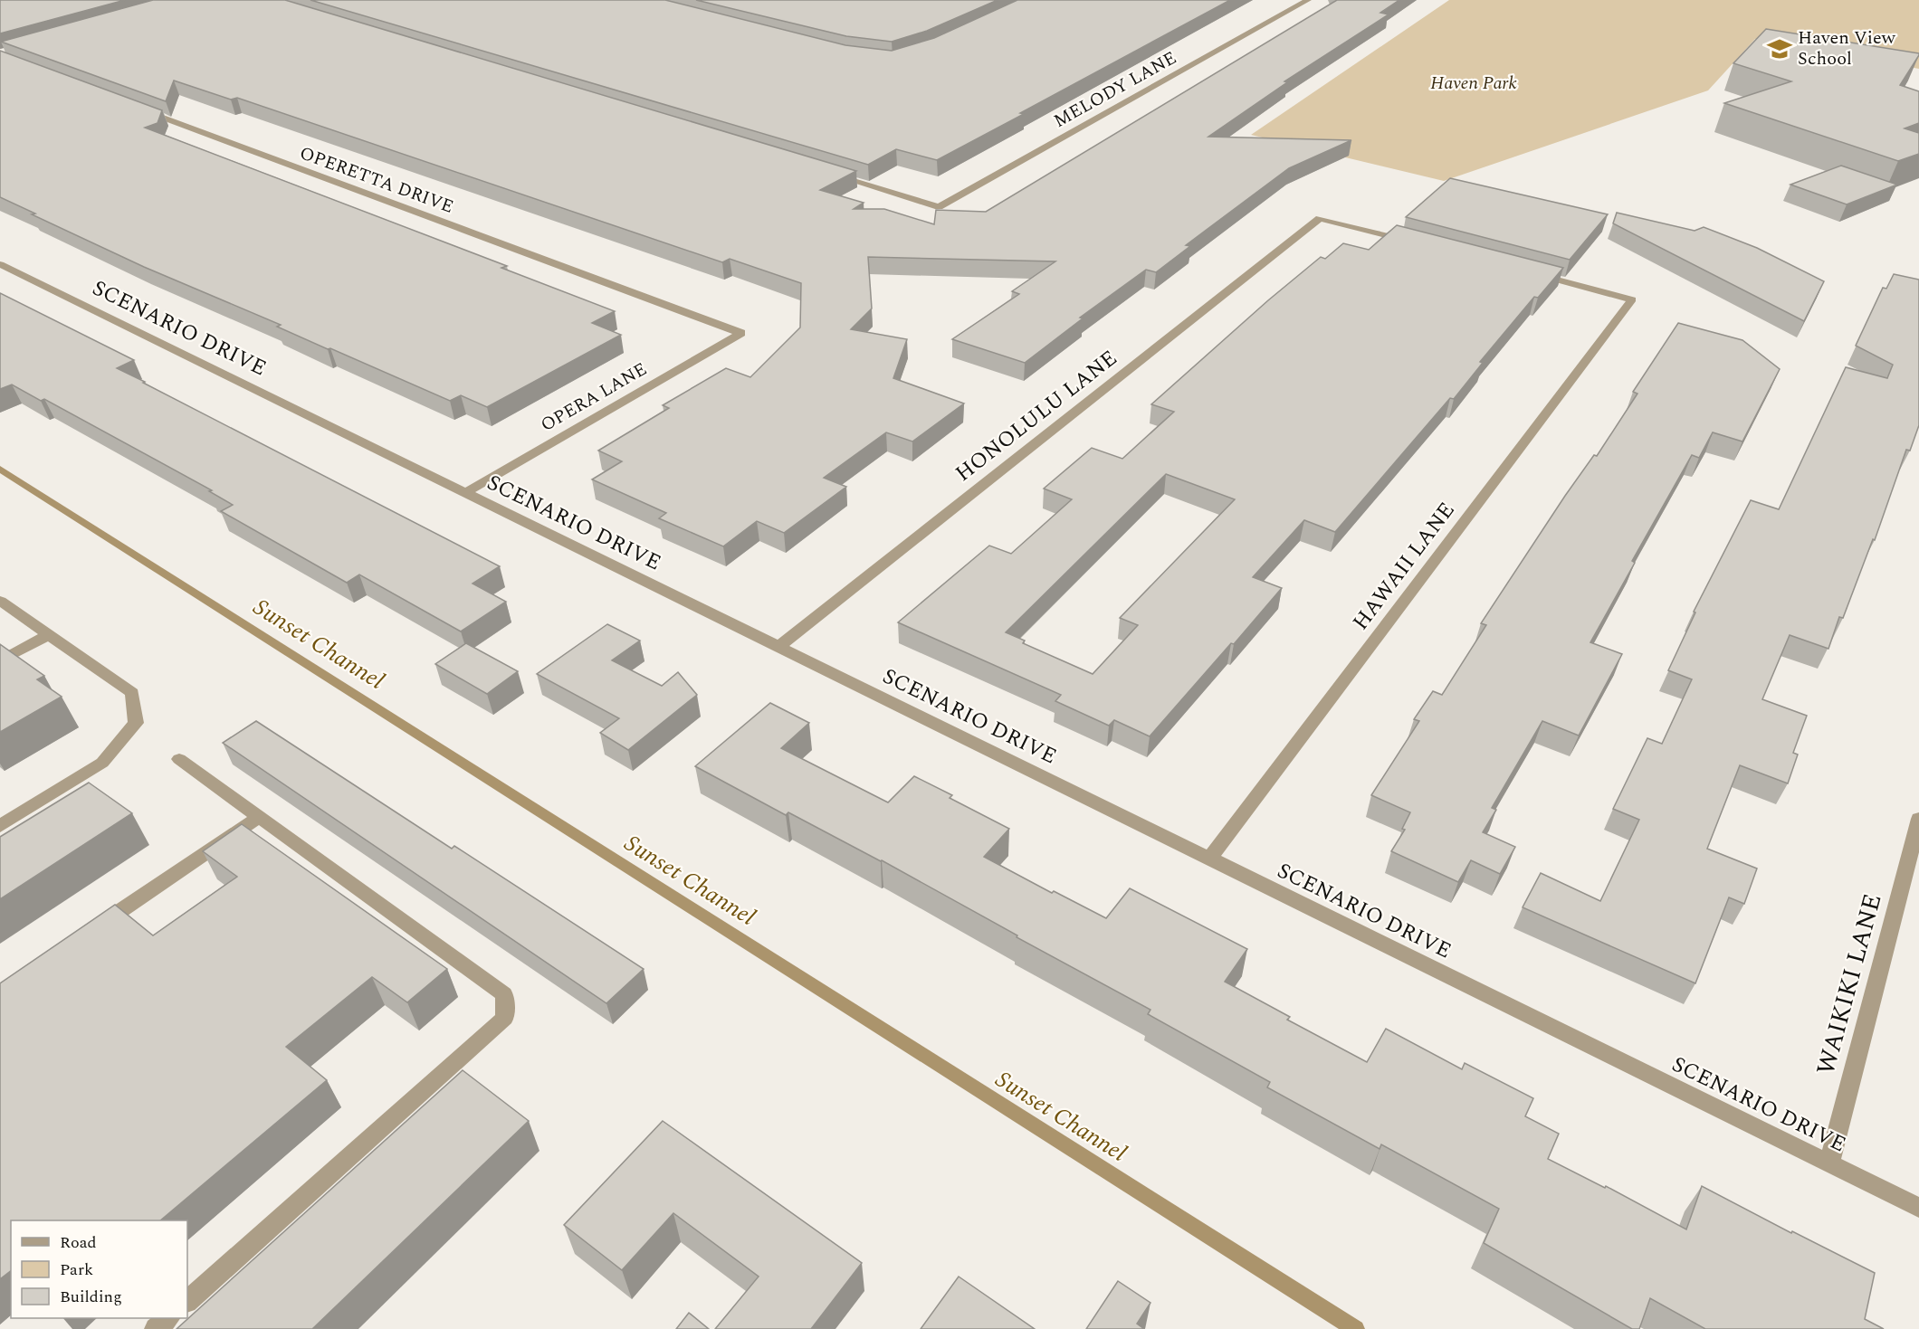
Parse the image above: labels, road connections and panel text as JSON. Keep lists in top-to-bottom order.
{
  "streets": {
    "street": [
      "MELODY LANE",
      "OPERETTA DRIVE",
      "SCENARIO DRIVE",
      "OPERA LANE",
      "HONOLULU LANE",
      "HAWAII LANE",
      "WAIKIKI LANE"
    ]
  },
  "crossings": [
    ["OPERETTA DRIVE", "OPERA LANE"],
    ["SCENARIO DRIVE", "OPERA LANE"],
    ["SCENARIO DRIVE", "HONOLULU LANE"],
    ["SCENARIO DRIVE", "HAWAII LANE"],
    ["SCENARIO DRIVE", "WAIKIKI LANE"]
  ],
  "water": ["Sunset Channel"],
  "parks": ["Haven Park"],
  "places": {
    "school or university": ["Haven View School"]
  },
  "legend": ["Road", "Park", "Building"]
}
